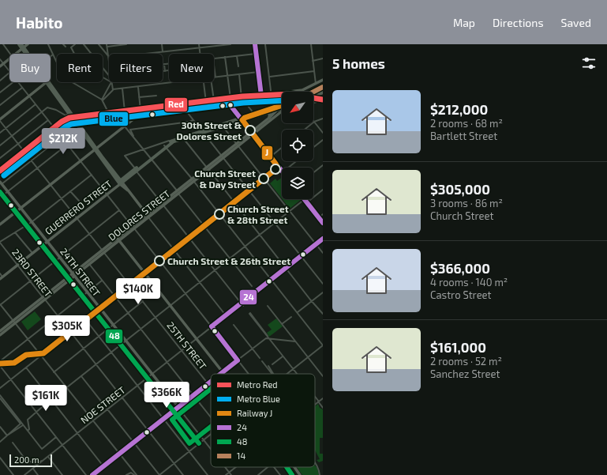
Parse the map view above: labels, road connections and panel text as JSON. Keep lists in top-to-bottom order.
{
  "streets": {
    "main road": ["GUERRERO STREET"],
    "street": [
      "DOLORES STREET",
      "24TH STREET",
      "23RD STREET",
      "25TH STREET",
      "NOE STREET"
    ]
  },
  "crossings": [
    ["GUERRERO STREET", "24TH STREET"],
    ["GUERRERO STREET", "23RD STREET"],
    ["GUERRERO STREET", "25TH STREET"],
    ["DOLORES STREET", "24TH STREET"],
    ["DOLORES STREET", "23RD STREET"],
    ["DOLORES STREET", "25TH STREET"],
    ["24TH STREET", "NOE STREET"],
    ["23RD STREET", "NOE STREET"],
    ["25TH STREET", "NOE STREET"]
  ],
  "places": [
    "30th Street & Dolores Street",
    "Church Street & Day Street",
    "Church Street & 28th Street",
    "Church Street & 26th Street"
  ],
  "lines": [
    "transit line 24",
    "transit line 14",
    "metro line Red",
    "metro line Blue",
    "rail line J",
    "transit line 48"
  ],
  "legend": [
    "Metro Red",
    "Metro Blue",
    "Railway J",
    "24",
    "48",
    "14"
  ],
  "scale_bar": "200 m",
  "north": "bottom left",
  "page": {
    "header": "Habito",
    "nav": ["Map", "Directions", "Saved"],
    "heading": "5 homes",
    "chip": [
      "Buy",
      "Rent",
      "Filters",
      "New"
    ],
    "list": [
      {
        "name": "$212,000",
        "note": "2 rooms · 68 m² · Bartlett Street"
      },
      {
        "name": "$305,000",
        "note": "3 rooms · 86 m² · Church Street"
      },
      {
        "name": "$366,000",
        "note": "4 rooms · 140 m² · Castro Street"
      },
      {
        "name": "$161,000",
        "note": "2 rooms · 52 m² · Sanchez Street"
      }
    ],
    "price": [
      "$212K",
      "$140K",
      "$305K",
      "$366K",
      "$161K"
    ],
    "scale": "200 m"
  }
}
